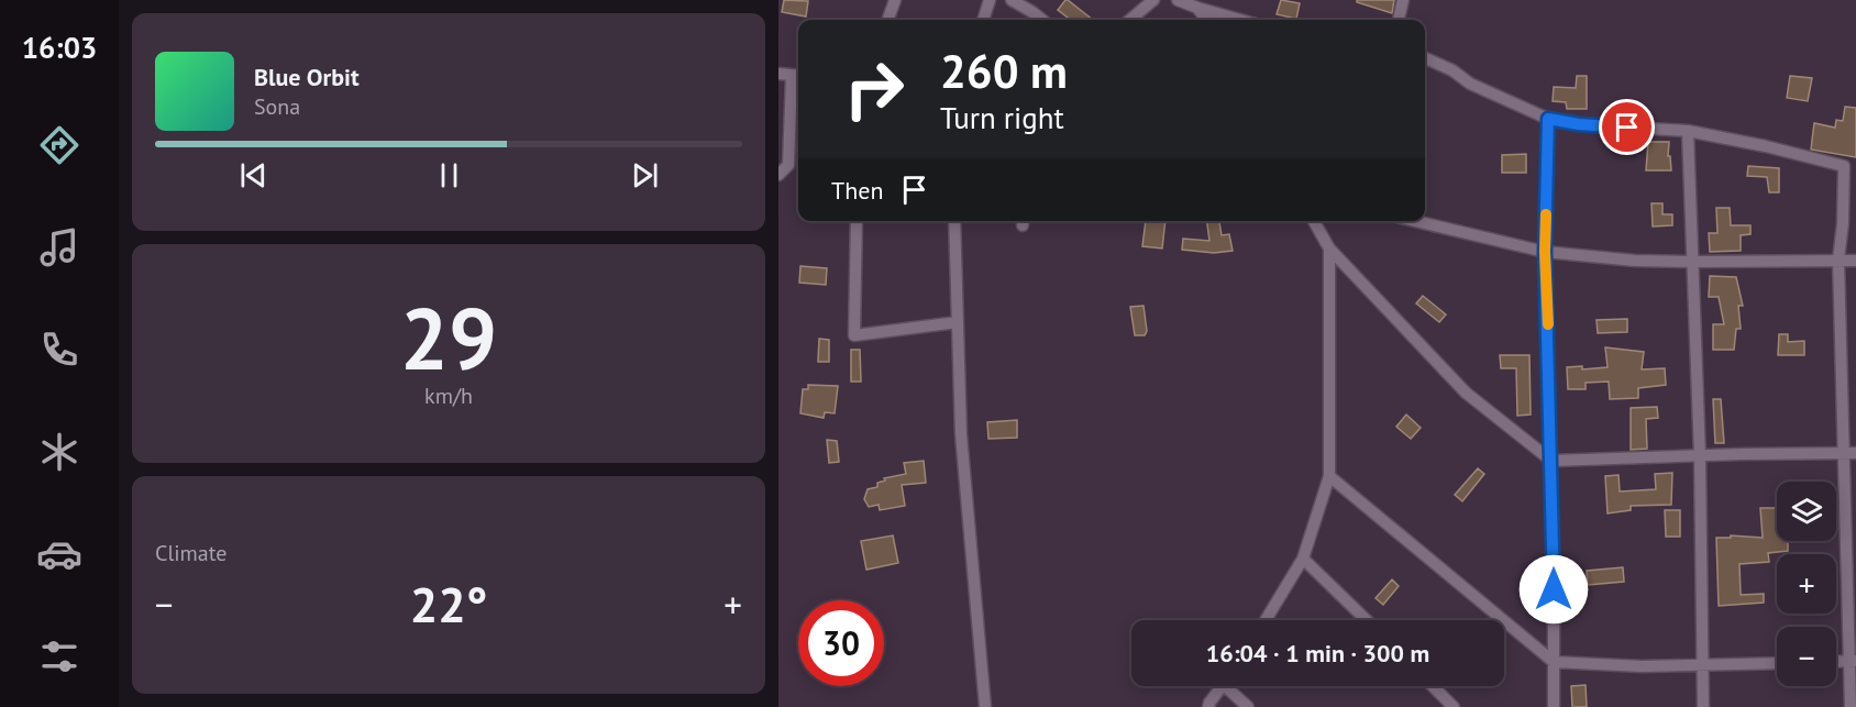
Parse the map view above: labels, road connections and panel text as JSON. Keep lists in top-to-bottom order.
{
  "page": {
    "tabs": "16:03",
    "turn": ["260 m", "Turn right"],
    "song": ["Blue Orbit", "Sona"],
    "then": "Then",
    "tile": [
      ["29", "km/h"],
      "Climate"
    ],
    "map_buttons": ["+", "−"],
    "heat": ["−", "22°", "+"],
    "limit": "30",
    "trip": "16:04 · 1 min · 300 m"
  }
}
